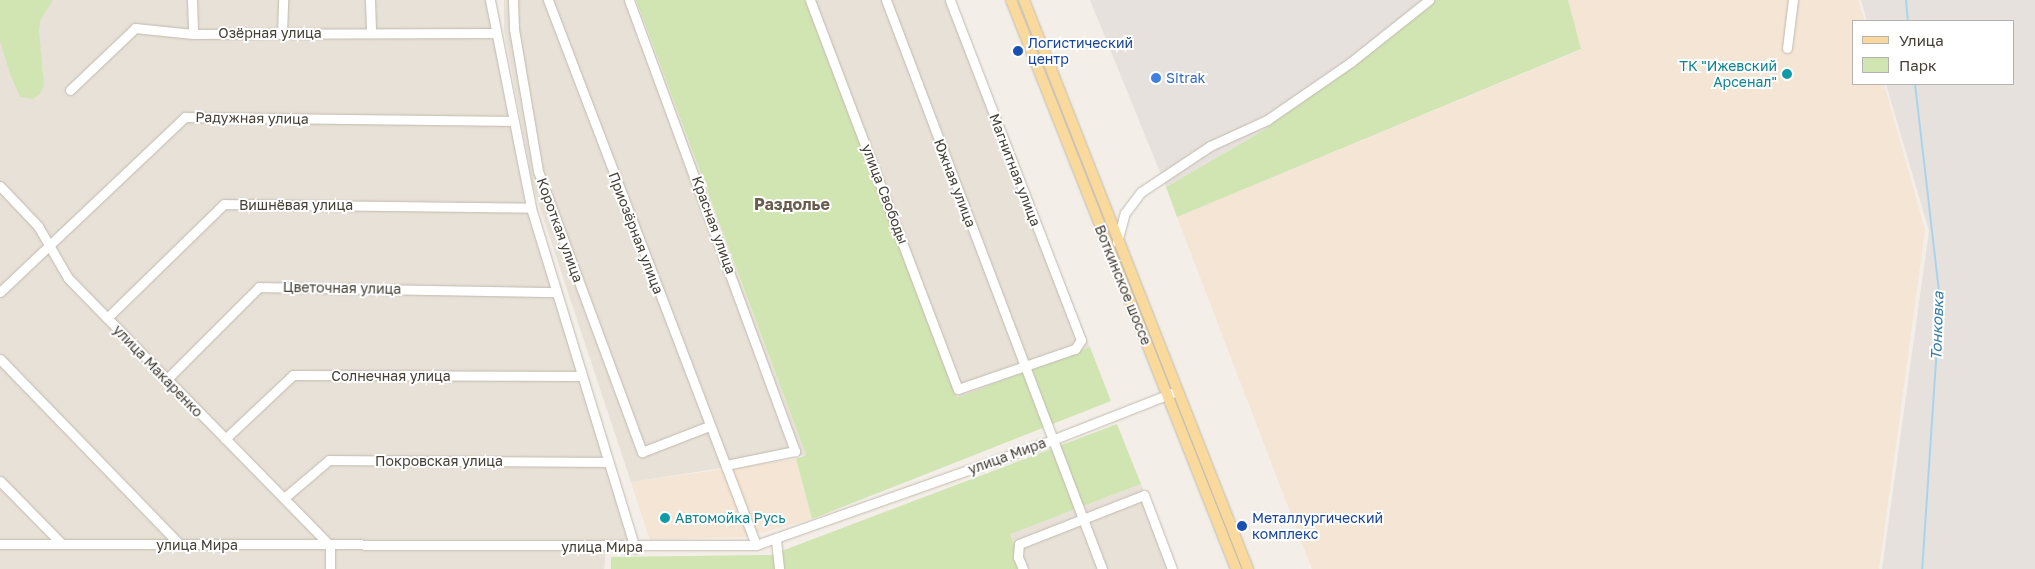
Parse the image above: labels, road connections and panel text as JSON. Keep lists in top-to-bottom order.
{
  "streets": {
    "main road": ["Воткинское шоссе"],
    "street": [
      "Озёрная улица",
      "Радужная улица",
      "Магнитная улица",
      "Южная улица",
      "улица Свободы",
      "Вишнёвая улица",
      "Красная улица",
      "Короткая улица",
      "Приозёрная улица",
      "Цветочная улица",
      "улица Макаренко",
      "Солнечная улица",
      "улица Мира",
      "Покровская улица"
    ]
  },
  "crossings": [
    ["Радужная улица", "улица Макаренко"],
    ["Магнитная улица", "Южная улица"],
    ["Магнитная улица", "улица Свободы"],
    ["Южная улица", "улица Свободы"],
    ["Южная улица", "улица Мира"],
    ["Вишнёвая улица", "улица Макаренко"],
    ["Красная улица", "Приозёрная улица"],
    ["Короткая улица", "Приозёрная улица"],
    ["Приозёрная улица", "улица Мира"],
    ["Воткинское шоссе", "улица Мира"],
    ["Цветочная улица", "улица Макаренко"],
    ["улица Макаренко", "Солнечная улица"],
    ["улица Макаренко", "улица Мира"],
    ["улица Макаренко", "Покровская улица"]
  ],
  "districts": ["Раздолье"],
  "water": ["Тонковка"],
  "places": [
    "Логистический центр",
    "ТК \"Ижевский Арсенал\"",
    "Sitrak",
    "Автомойка Русь",
    "Металлургический комплекс"
  ],
  "legend": ["Улица", "Парк"]
}
